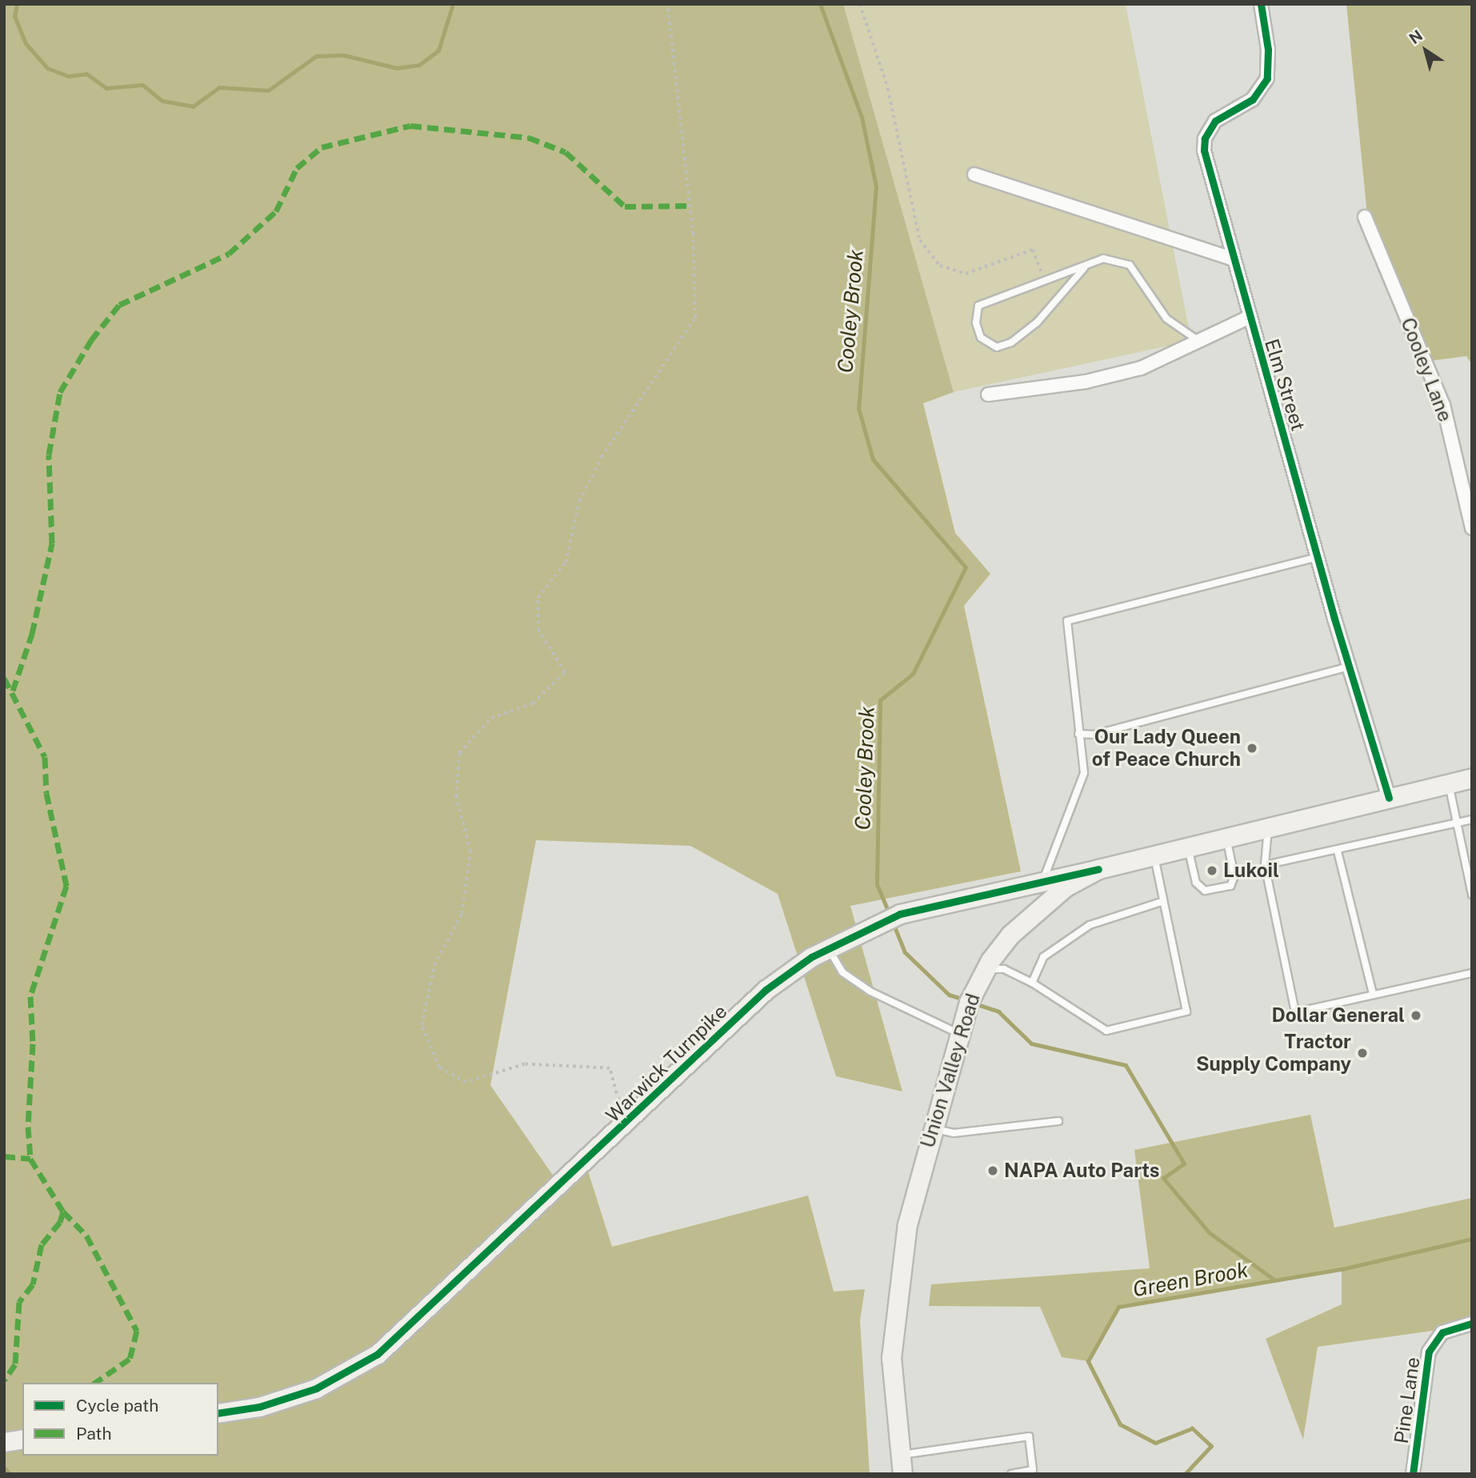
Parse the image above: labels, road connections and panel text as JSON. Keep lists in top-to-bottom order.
{
  "streets": {
    "street": [
      "Cooley Lane",
      "Elm Street",
      "Warwick Turnpike",
      "Union Valley Road",
      "Pine Lane"
    ]
  },
  "crossings": [
    ["Elm Street", "Union Valley Road"],
    ["Warwick Turnpike", "Union Valley Road"]
  ],
  "water": ["Cooley Brook", "Green Brook"],
  "places": [
    "Our Lady Queen of Peace Church",
    "Lukoil",
    "Dollar General",
    "Tractor Supply Company",
    "NAPA Auto Parts"
  ],
  "legend": ["Cycle path", "Path"],
  "north": "top left"
}
